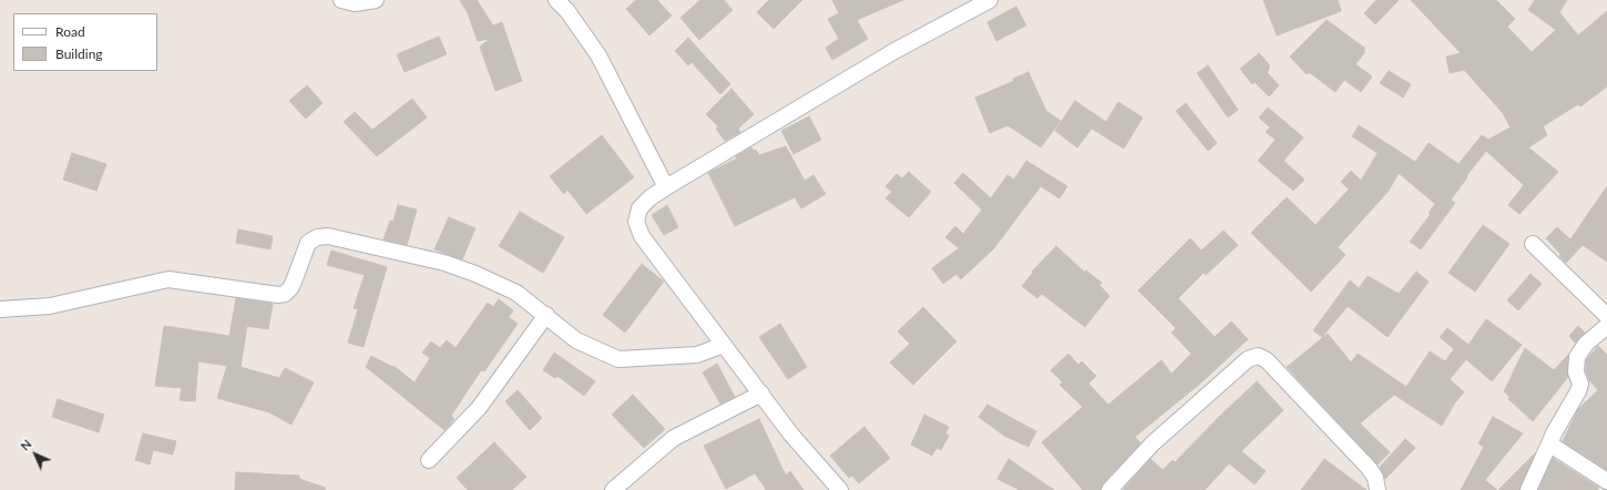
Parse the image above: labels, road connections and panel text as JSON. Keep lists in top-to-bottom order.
{
  "legend": ["Road", "Building"],
  "north": "top left"
}
